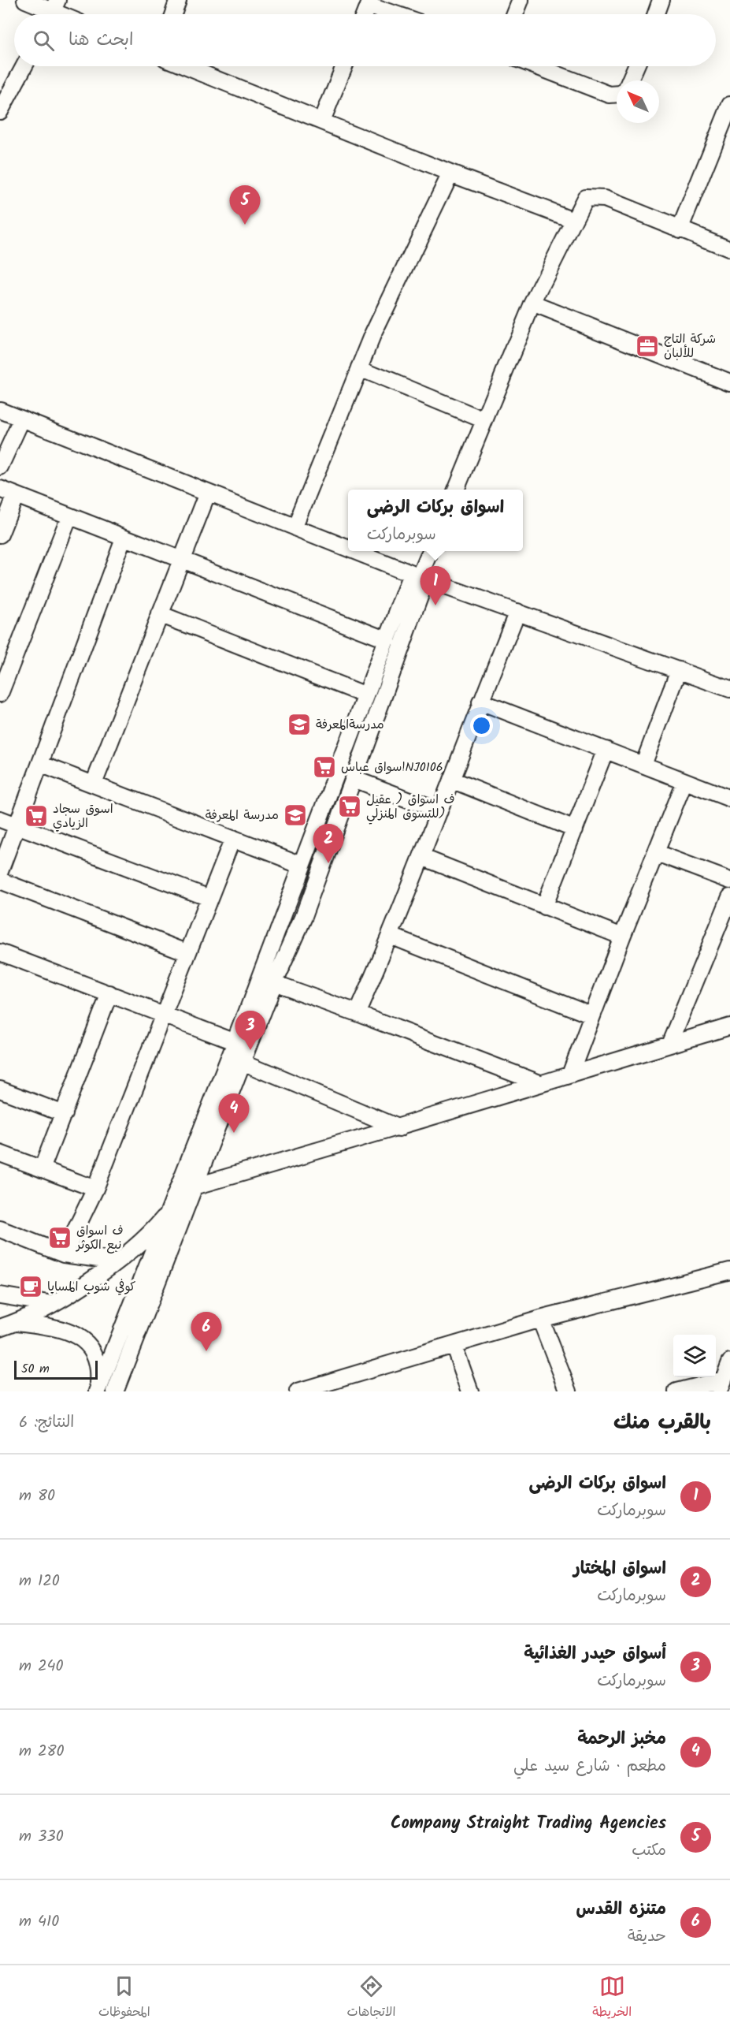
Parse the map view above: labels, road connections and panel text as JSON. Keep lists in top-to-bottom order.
{
  "places": {
    "office": ["شركة التاج للألبان"],
    "school or university": ["مدرسةالمعرفة", "مدرسة المعرفة"],
    "supermarket": [
      "اسواق عباسNJ0106",
      "ف اسواق ( عقيل للتسوق المنزلي)",
      "اسوق سجاد الزيادي",
      "ف اسواق نبع الكوثر"
    ],
    "cafe": ["كوفي شوب المسايا"]
  },
  "scale_bar": "50 m",
  "north": "top left",
  "page": {
    "search": "ابحث هنا",
    "pins": [
      "5",
      "1",
      "2",
      "3",
      "4",
      "6"
    ],
    "popup": ["اسواق بركات الرضى", "سوبرماركت"],
    "scale": "50 m",
    "heading": ["بالقرب منك", "النتائج: 6"],
    "list": [
      {
        "mark": "1",
        "name": "اسواق بركات الرضى",
        "note": "سوبرماركت",
        "value": "80 m"
      },
      {
        "mark": "2",
        "name": "اسواق المختار",
        "note": "سوبرماركت",
        "value": "120 m"
      },
      {
        "mark": "3",
        "name": "أسواق حيدر الغذائية",
        "note": "سوبرماركت",
        "value": "240 m"
      },
      {
        "mark": "4",
        "name": "مخبز الرحمة",
        "note": "مطعم · شارع سيد علي",
        "value": "280 m"
      },
      {
        "mark": "5",
        "name": "Company Straight Trading Agencies",
        "note": "مكتب",
        "value": "330 m"
      },
      {
        "mark": "6",
        "name": "متنزه القدس",
        "note": "حديقة",
        "value": "410 m"
      }
    ],
    "nav": ["الخريطة", "الاتجاهات", "المحفوظات"]
  }
}
